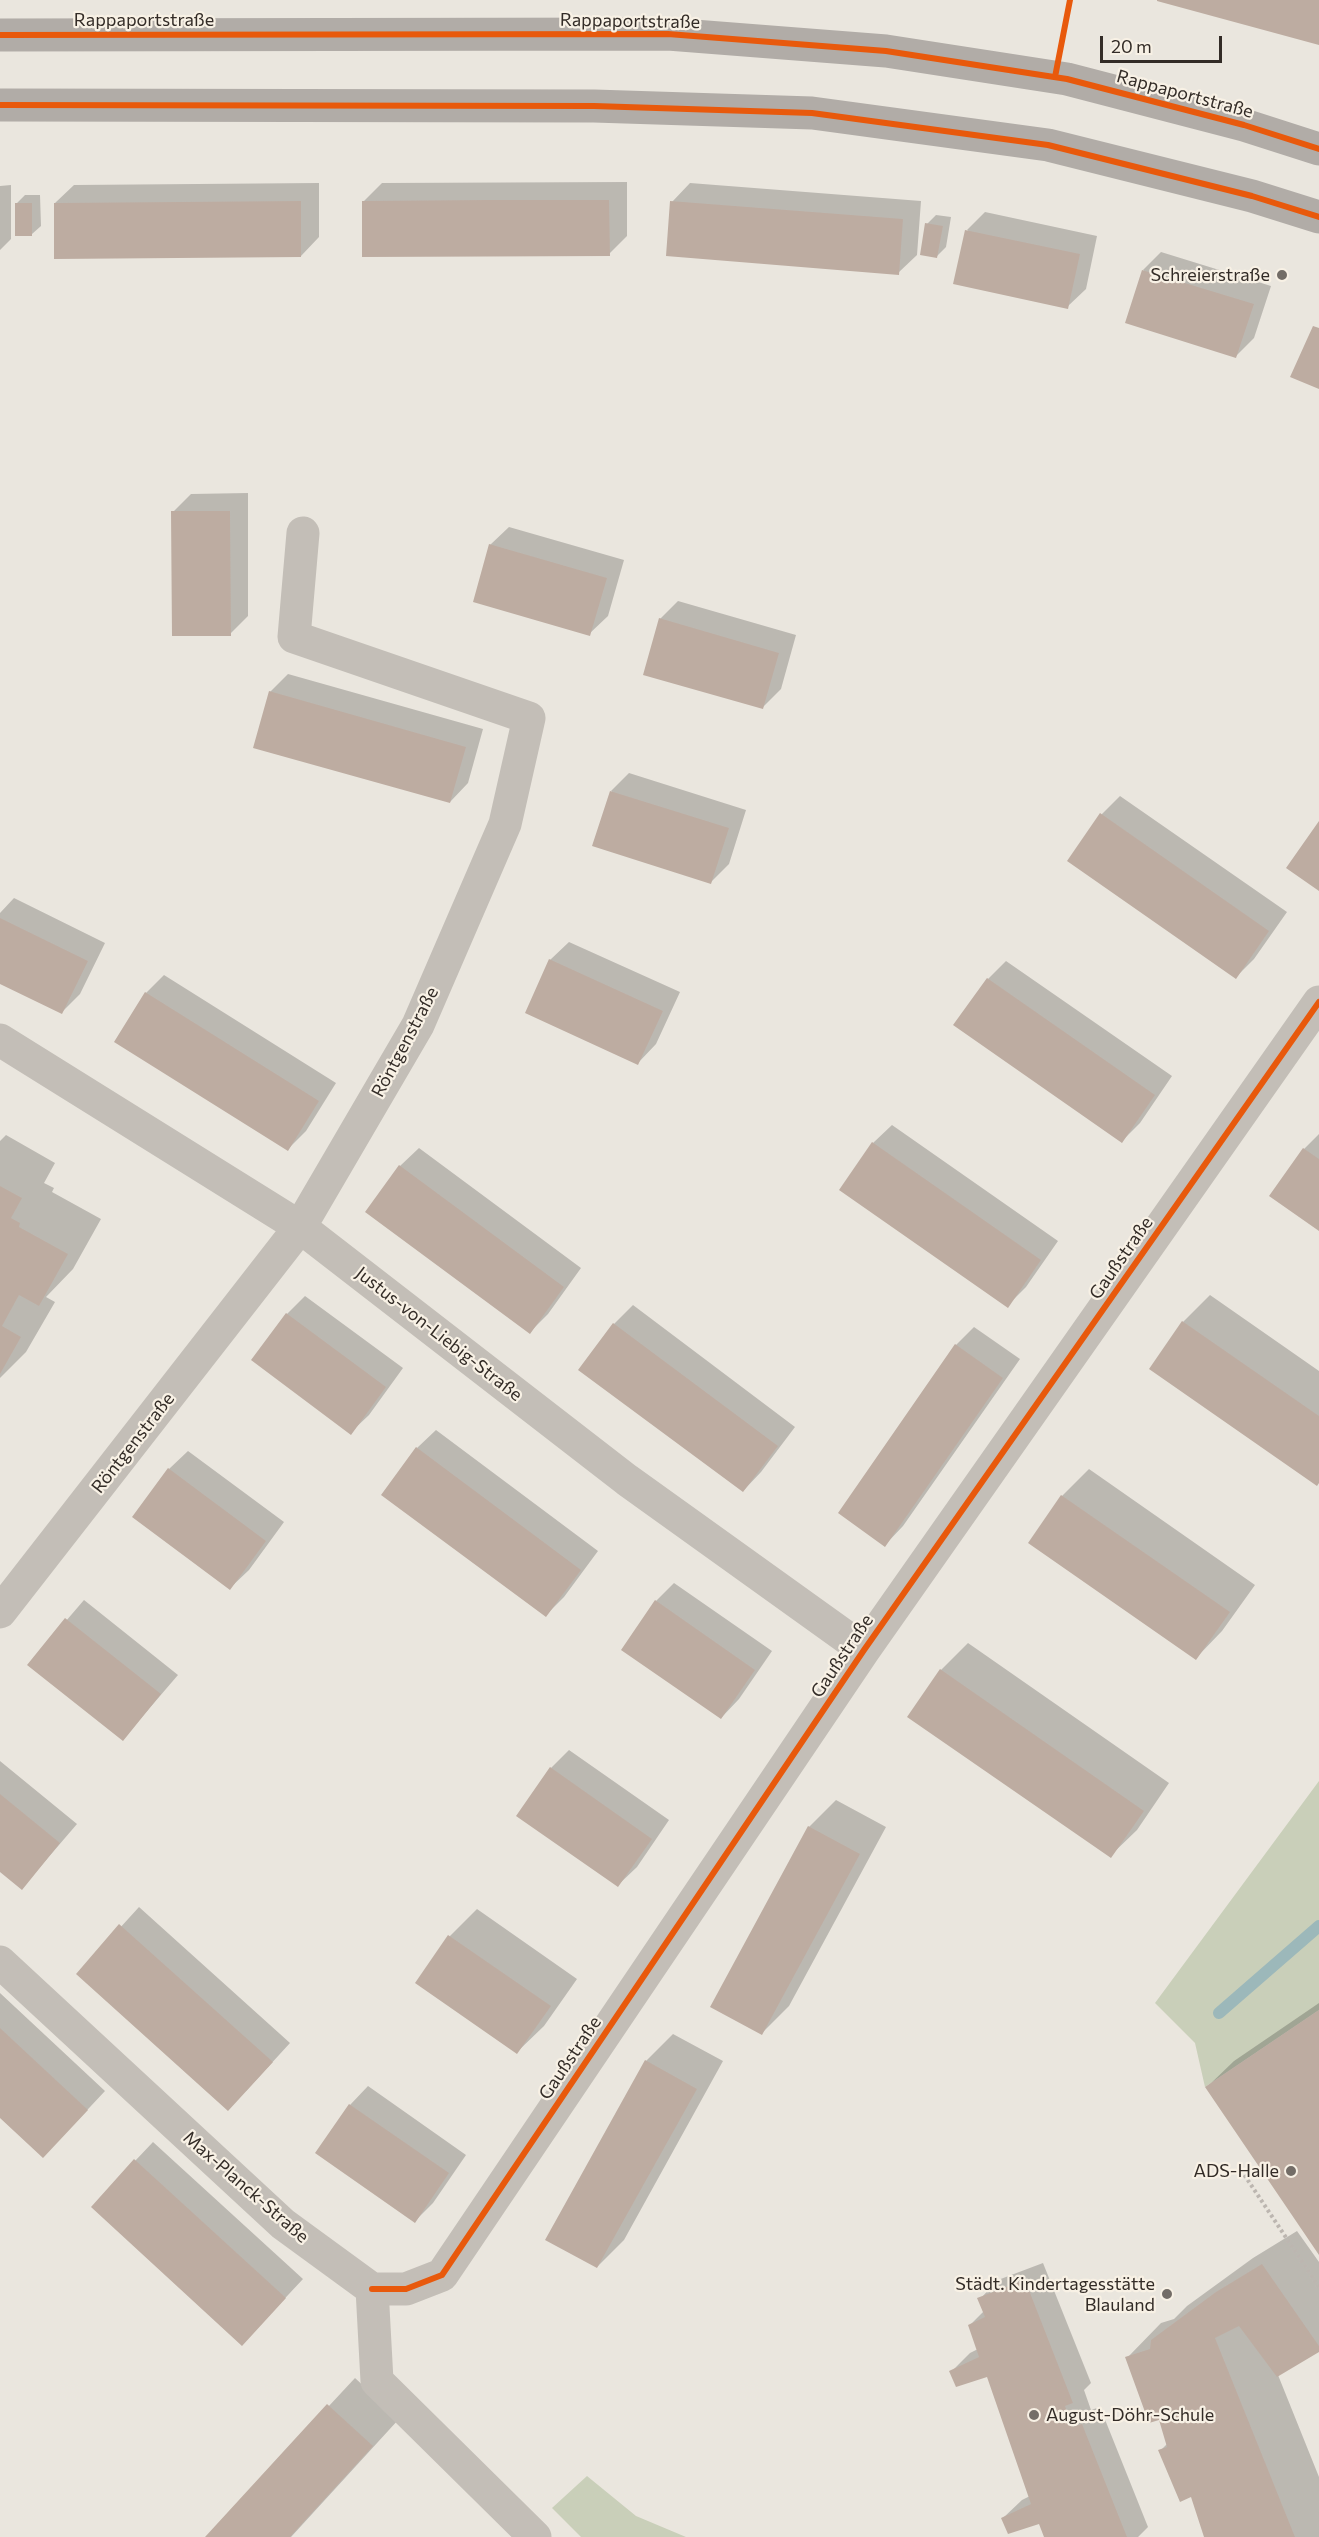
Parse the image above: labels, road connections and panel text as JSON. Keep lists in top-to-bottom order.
{
  "streets": {
    "main road": ["Rappaportstraße"],
    "street": [
      "Röntgenstraße",
      "Gaußstraße",
      "Justus-von-Liebig-Straße",
      "Max-Planck-Straße"
    ]
  },
  "crossings": [
    ["Röntgenstraße", "Justus-von-Liebig-Straße"],
    ["Gaußstraße", "Justus-von-Liebig-Straße"],
    ["Gaußstraße", "Max-Planck-Straße"]
  ],
  "places": [
    "Schreierstraße",
    "ADS-Halle",
    "Städt. Kindertagesstätte Blauland",
    "August-Döhr-Schule"
  ],
  "scale_bar": "20 m"
}
